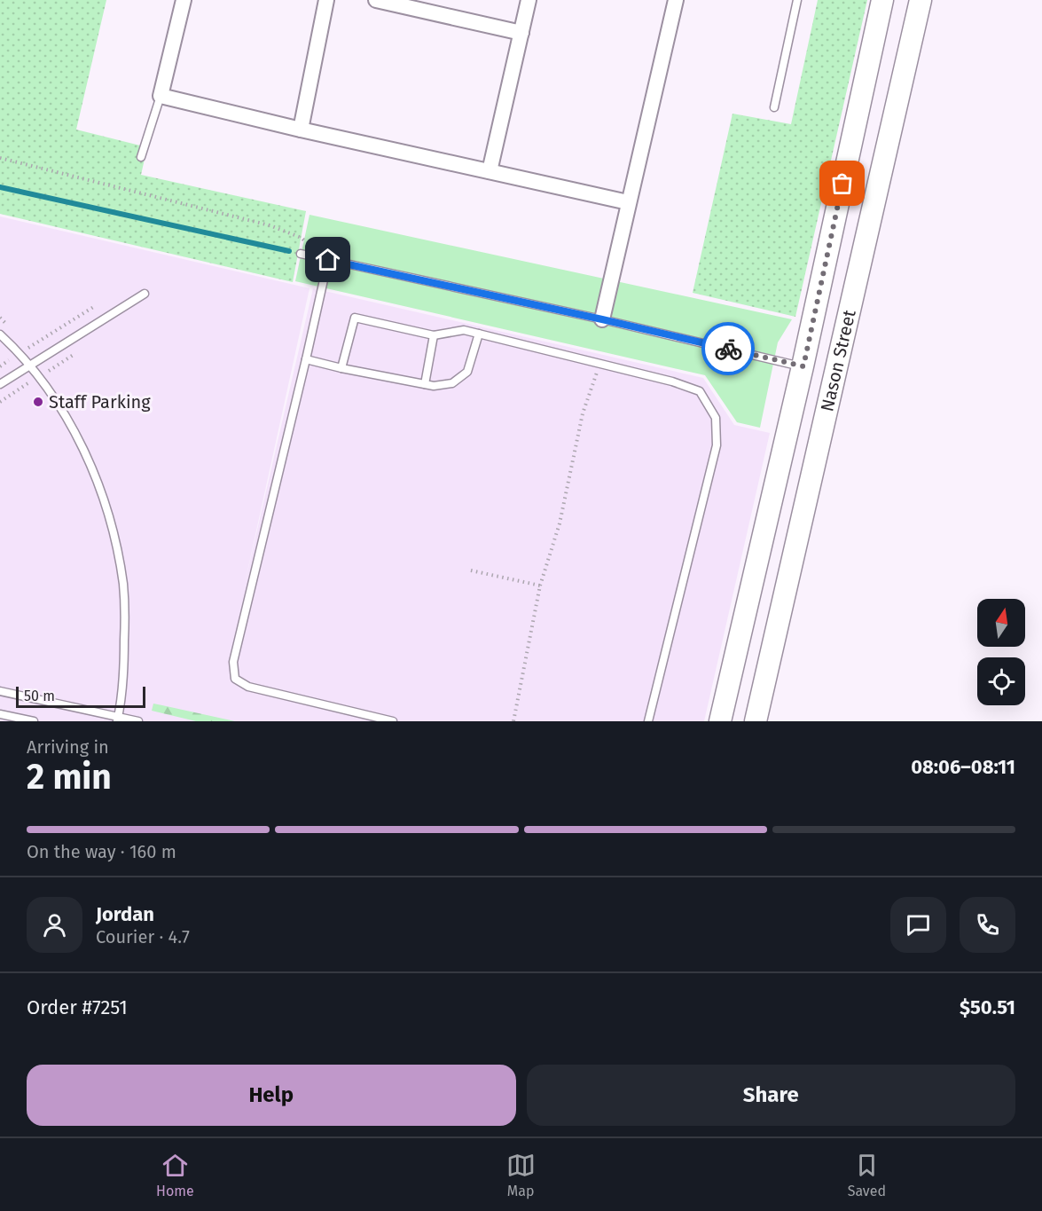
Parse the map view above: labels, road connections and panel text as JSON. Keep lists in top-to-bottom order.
{
  "streets": {
    "main road": ["Nason Street"]
  },
  "places": ["Staff Parking"],
  "scale_bar": "50 m",
  "north": "top",
  "page": {
    "scale": "50 m",
    "heading": ["2 min", "Arriving in", "08:06–08:11"],
    "panel": [
      "Jordan",
      "Courier · 4.7",
      "Order #7251",
      "$50.51"
    ],
    "bar": "On the way · 160 m",
    "buttons": ["Help", "Share"],
    "tabs": ["Home", "Map", "Saved"]
  }
}
